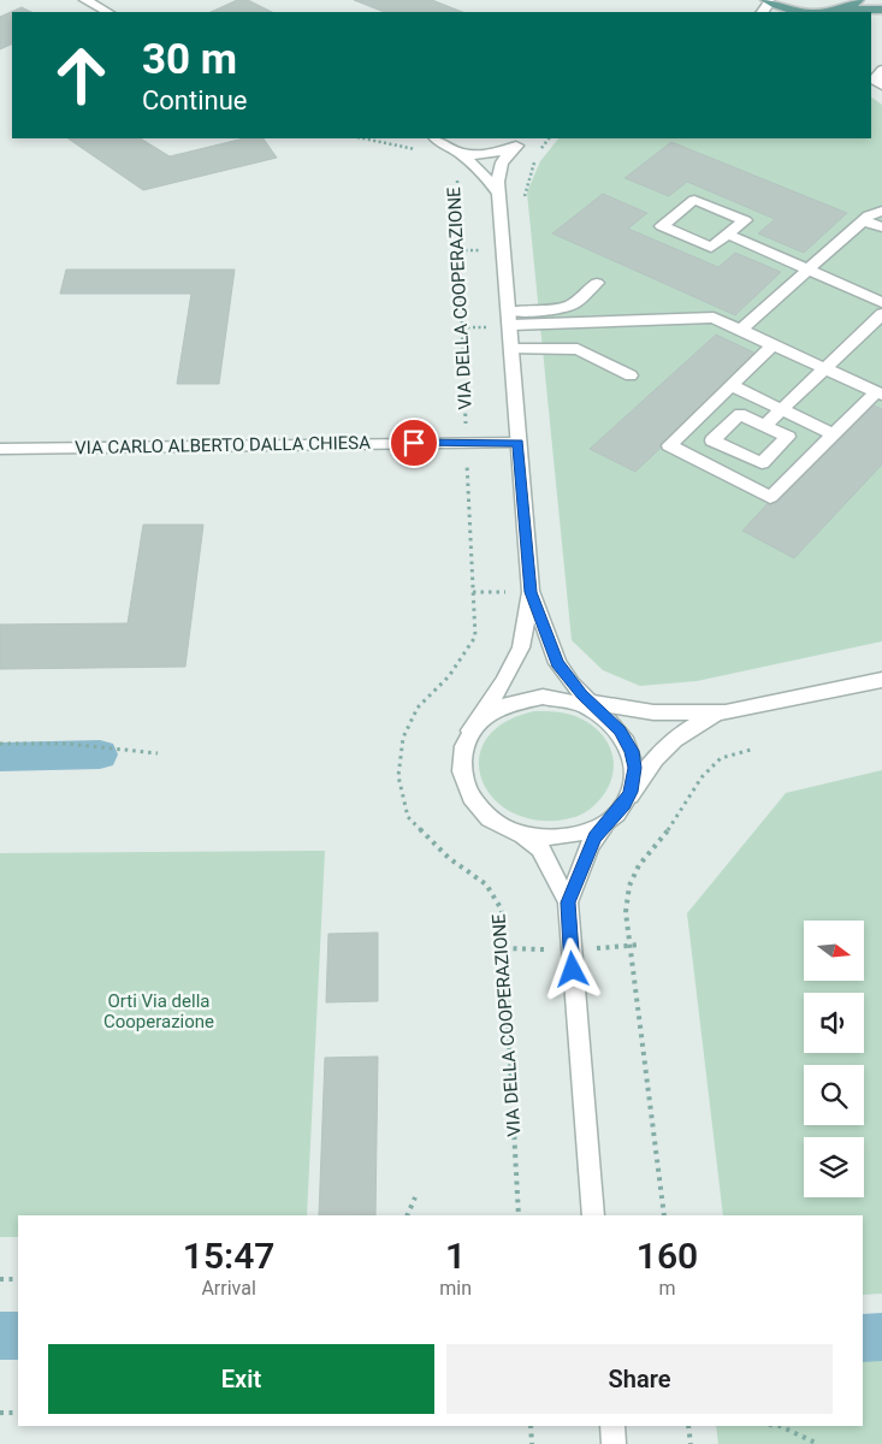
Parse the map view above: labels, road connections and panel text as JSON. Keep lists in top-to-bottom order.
{
  "streets": {
    "street": ["VIA DELLA COOPERAZIONE", "VIA CARLO ALBERTO DALLA CHIESA"]
  },
  "crossings": [
    ["VIA DELLA COOPERAZIONE", "VIA CARLO ALBERTO DALLA CHIESA"]
  ],
  "parks": ["Orti Via della Cooperazione"],
  "north": "right",
  "page": {
    "turn": ["30 m", "Continue"],
    "eta": [
      "15:47",
      "Arrival",
      "1",
      "min",
      "160",
      "m"
    ],
    "buttons": ["Exit", "Share"]
  }
}
